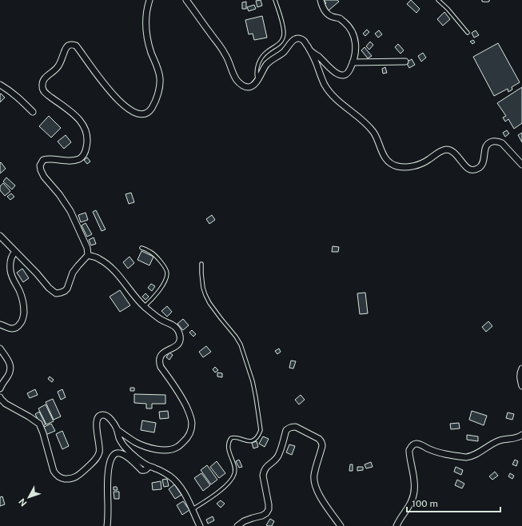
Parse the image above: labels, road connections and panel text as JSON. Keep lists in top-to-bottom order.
{
  "scale_bar": "100 m",
  "north": "bottom left"
}
